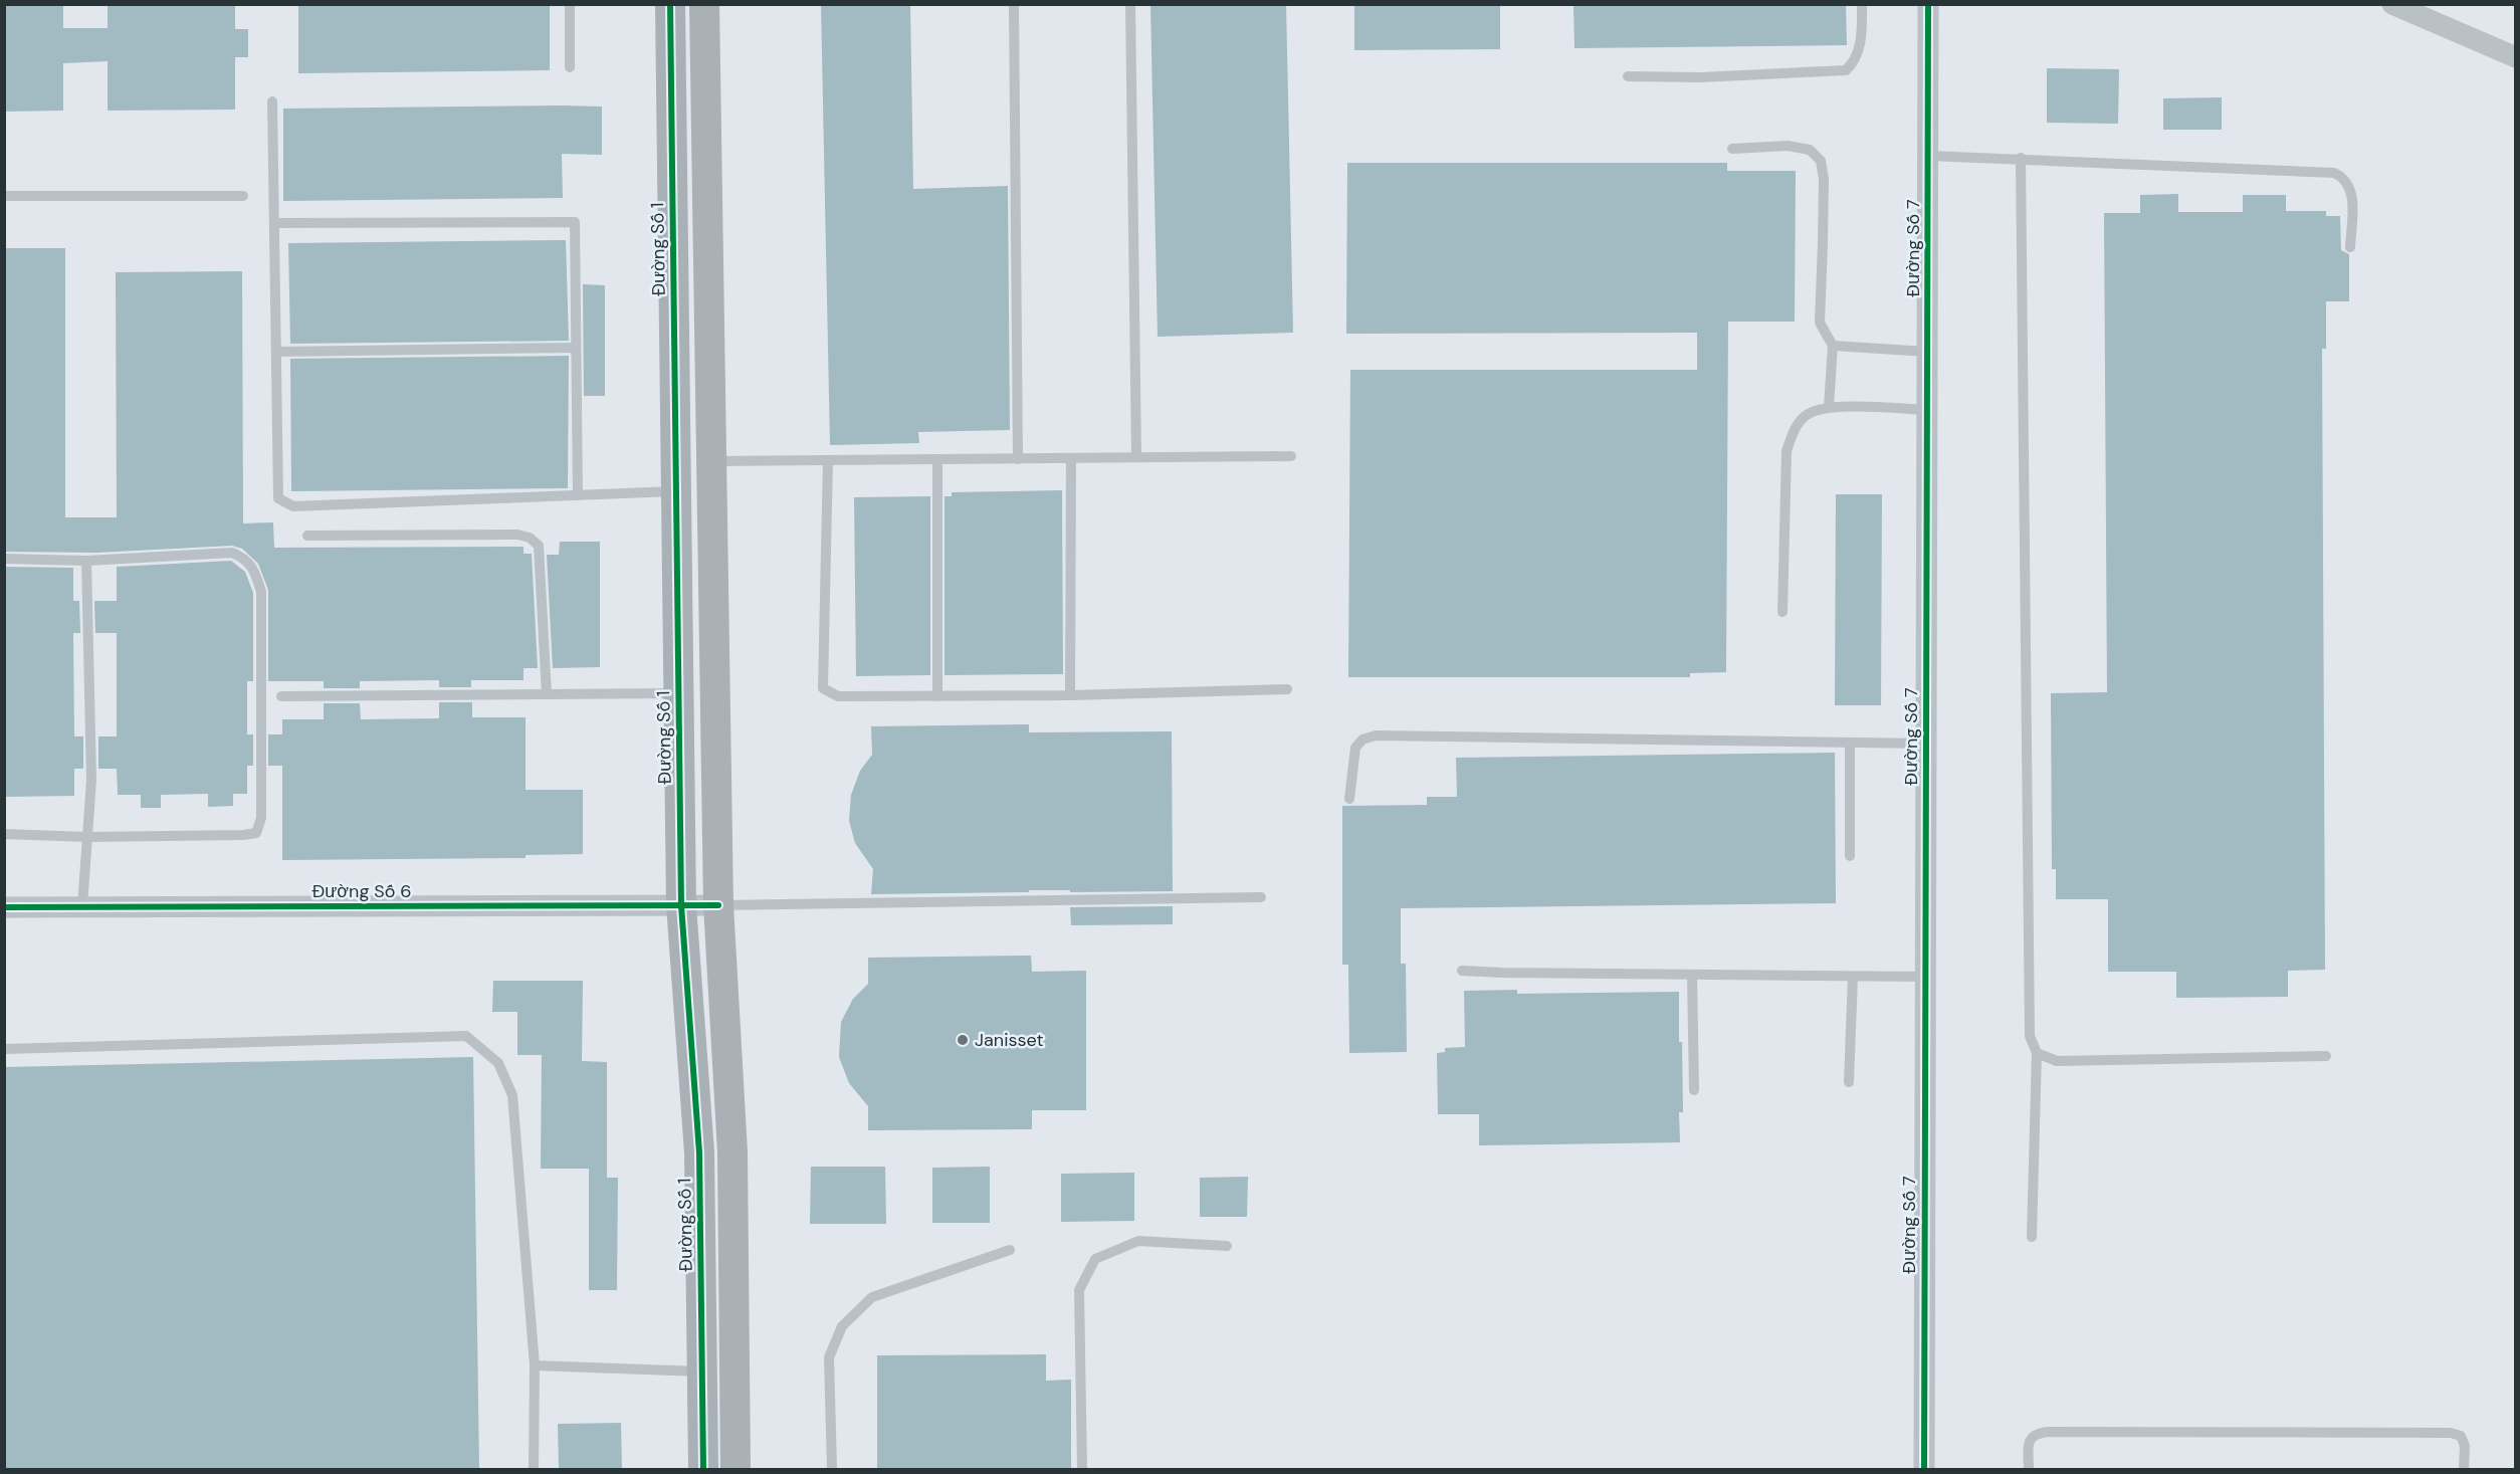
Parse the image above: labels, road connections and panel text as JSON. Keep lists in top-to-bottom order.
{
  "streets": {
    "street": ["Đường Số 7", "Đường Số 1", "Đường Số 6"]
  },
  "crossings": [
    ["Đường Số 1", "Đường Số 6"]
  ],
  "places": ["Janisset"]
}
